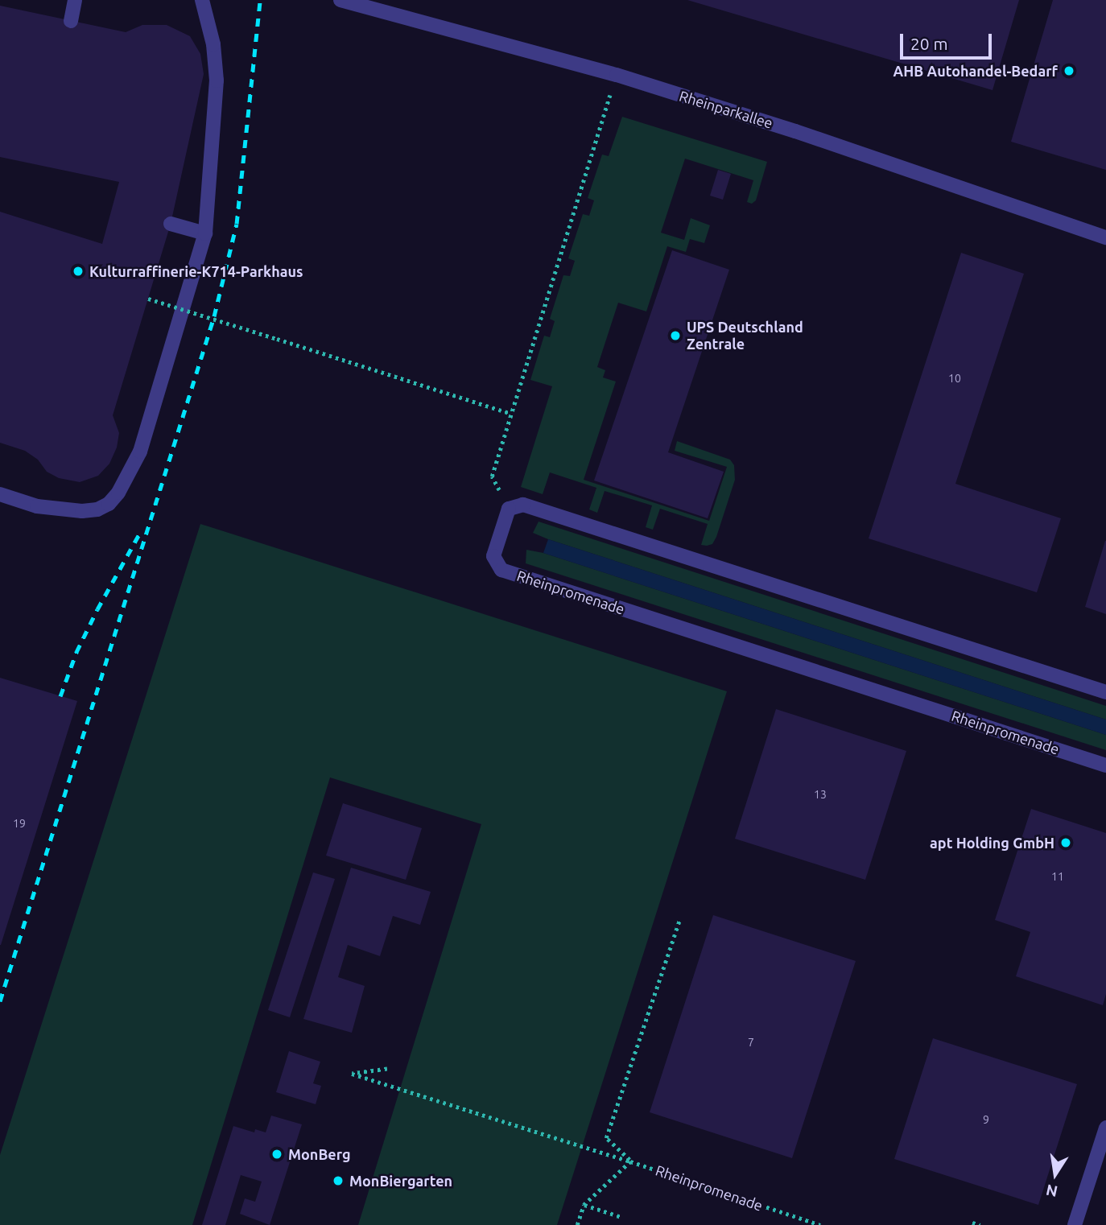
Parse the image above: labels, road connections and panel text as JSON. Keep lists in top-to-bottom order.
{
  "streets": {
    "street": ["Rheinparkallee", "Rheinpromenade"]
  },
  "places": [
    "AHB Autohandel-Bedarf",
    "Kulturraffinerie-K714-Parkhaus",
    "UPS Deutschland Zentrale",
    "apt Holding GmbH",
    "MonBerg",
    "MonBiergarten"
  ],
  "house_numbers": [
    "10",
    "13",
    "19",
    "11",
    "7",
    "9"
  ],
  "scale_bar": "20 m",
  "north": "bottom"
}
